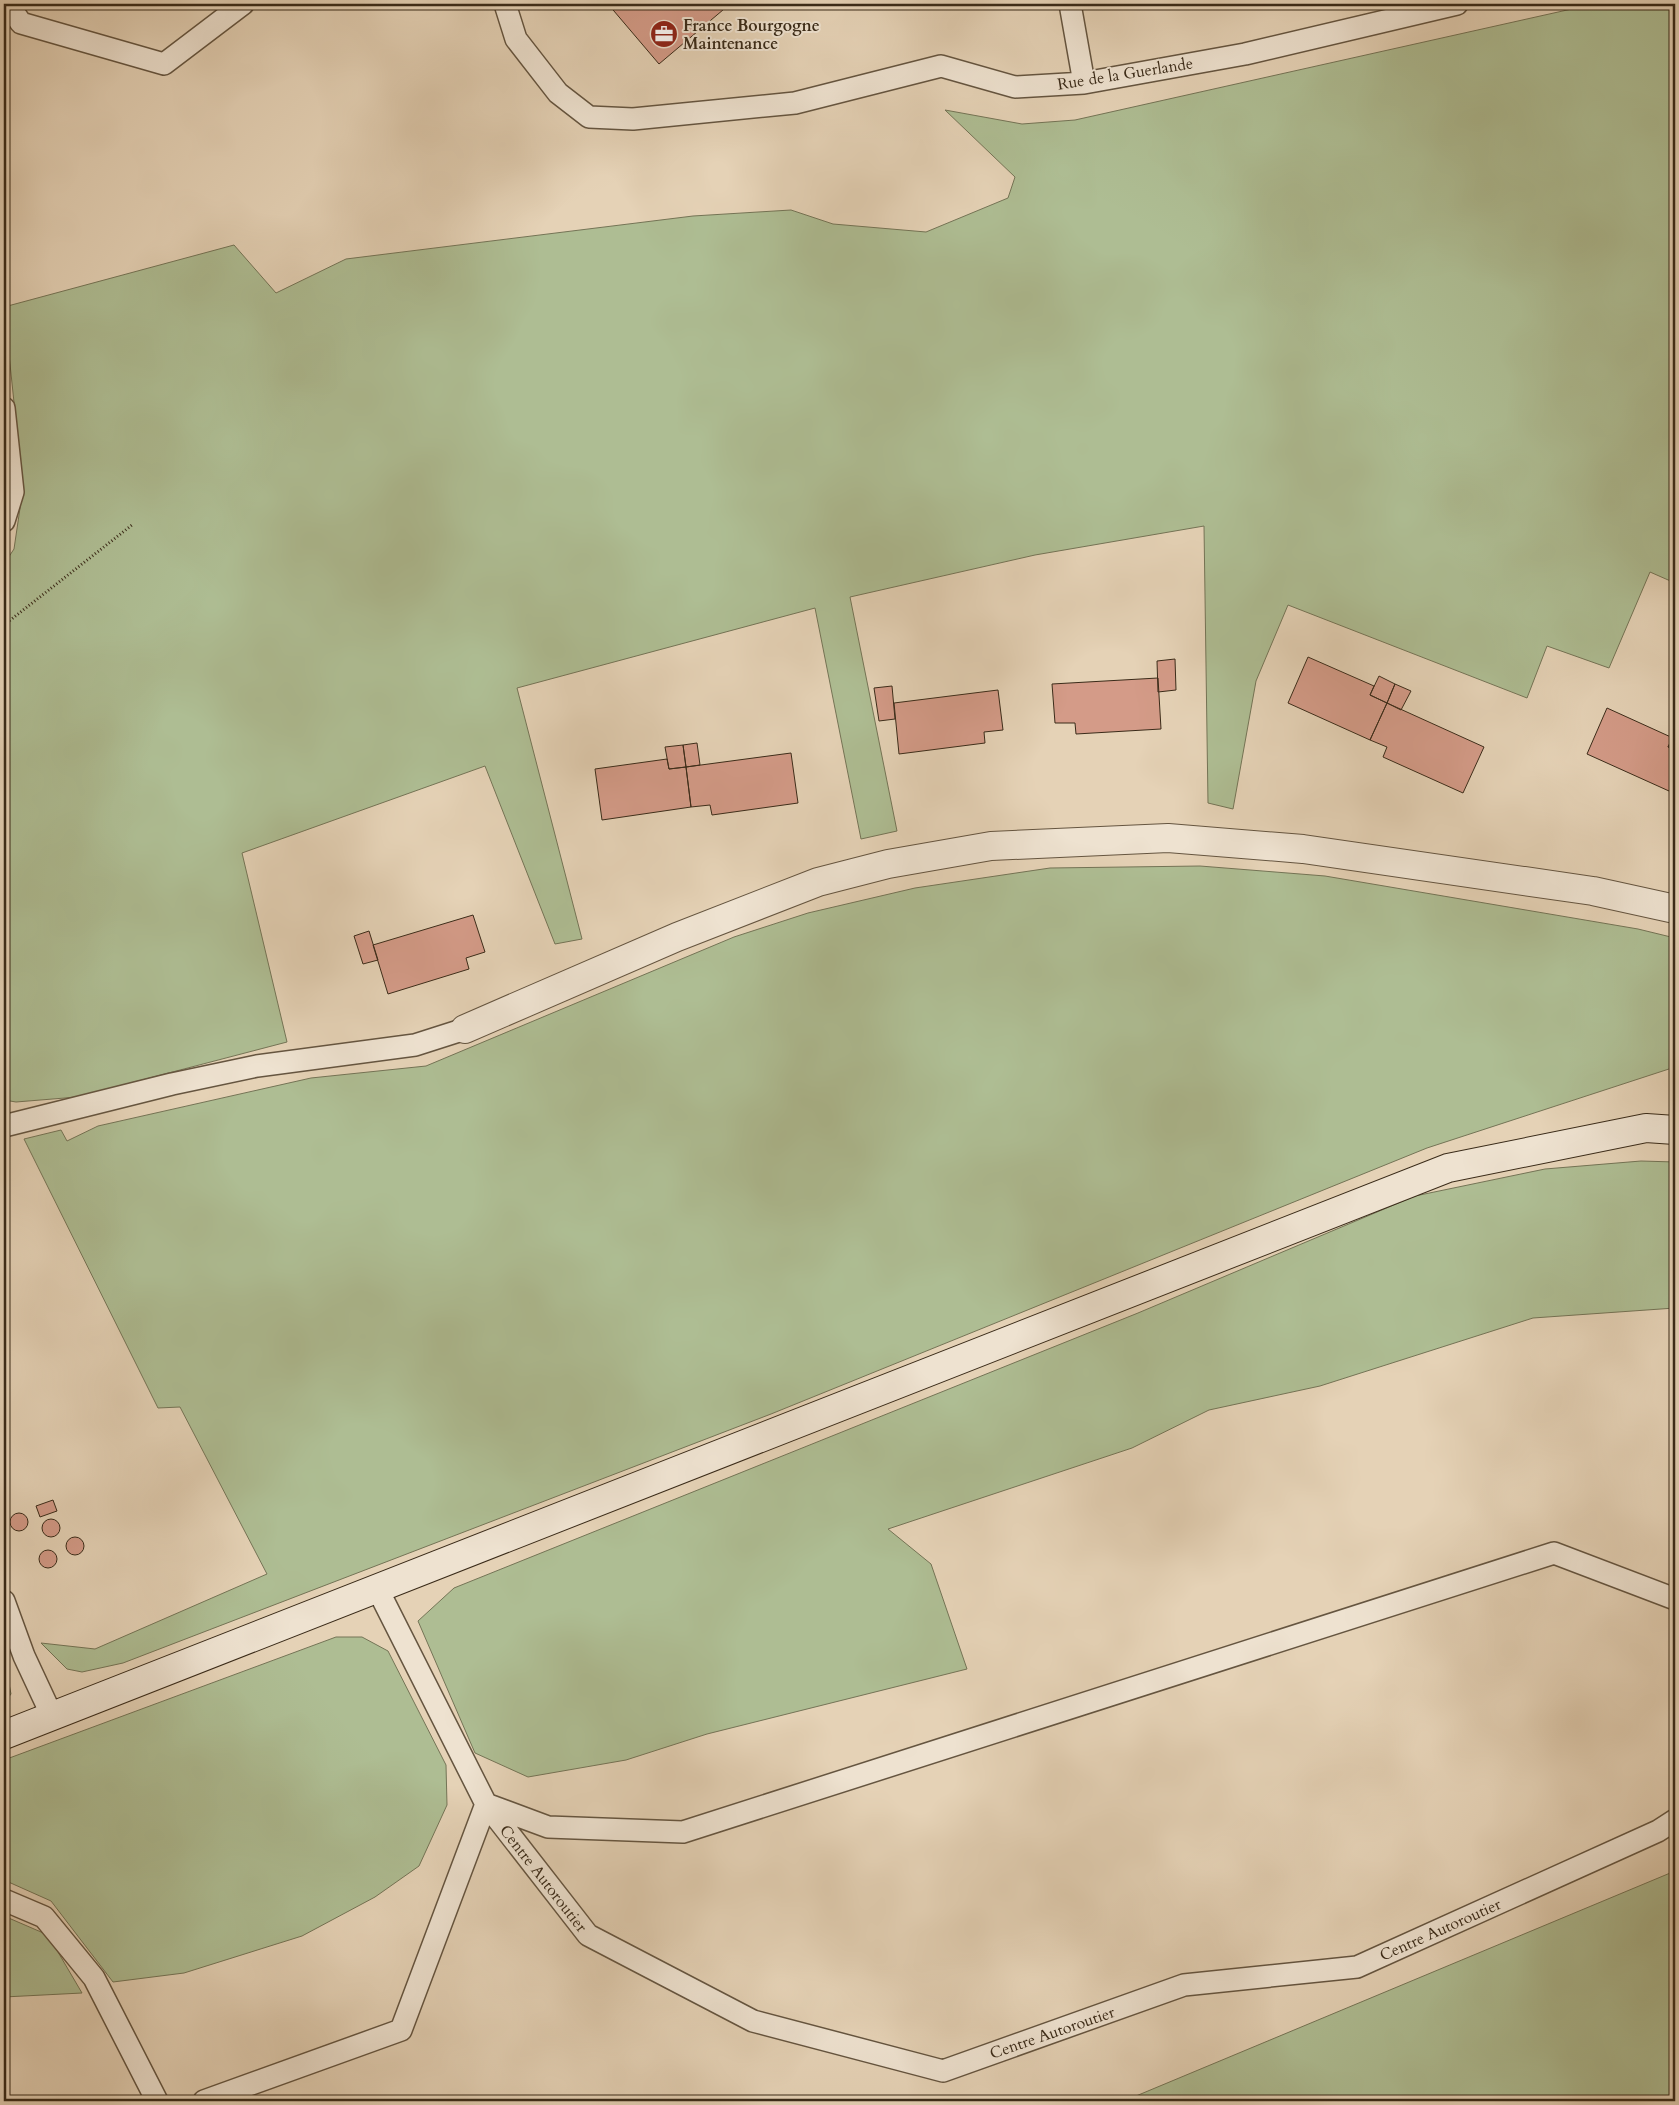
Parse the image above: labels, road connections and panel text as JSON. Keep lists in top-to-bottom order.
{
  "streets": {
    "lane": ["Rue de la Guerlande", "Centre Autoroutier"]
  },
  "places": {
    "office": ["France Bourgogne Maintenance"]
  }
}
